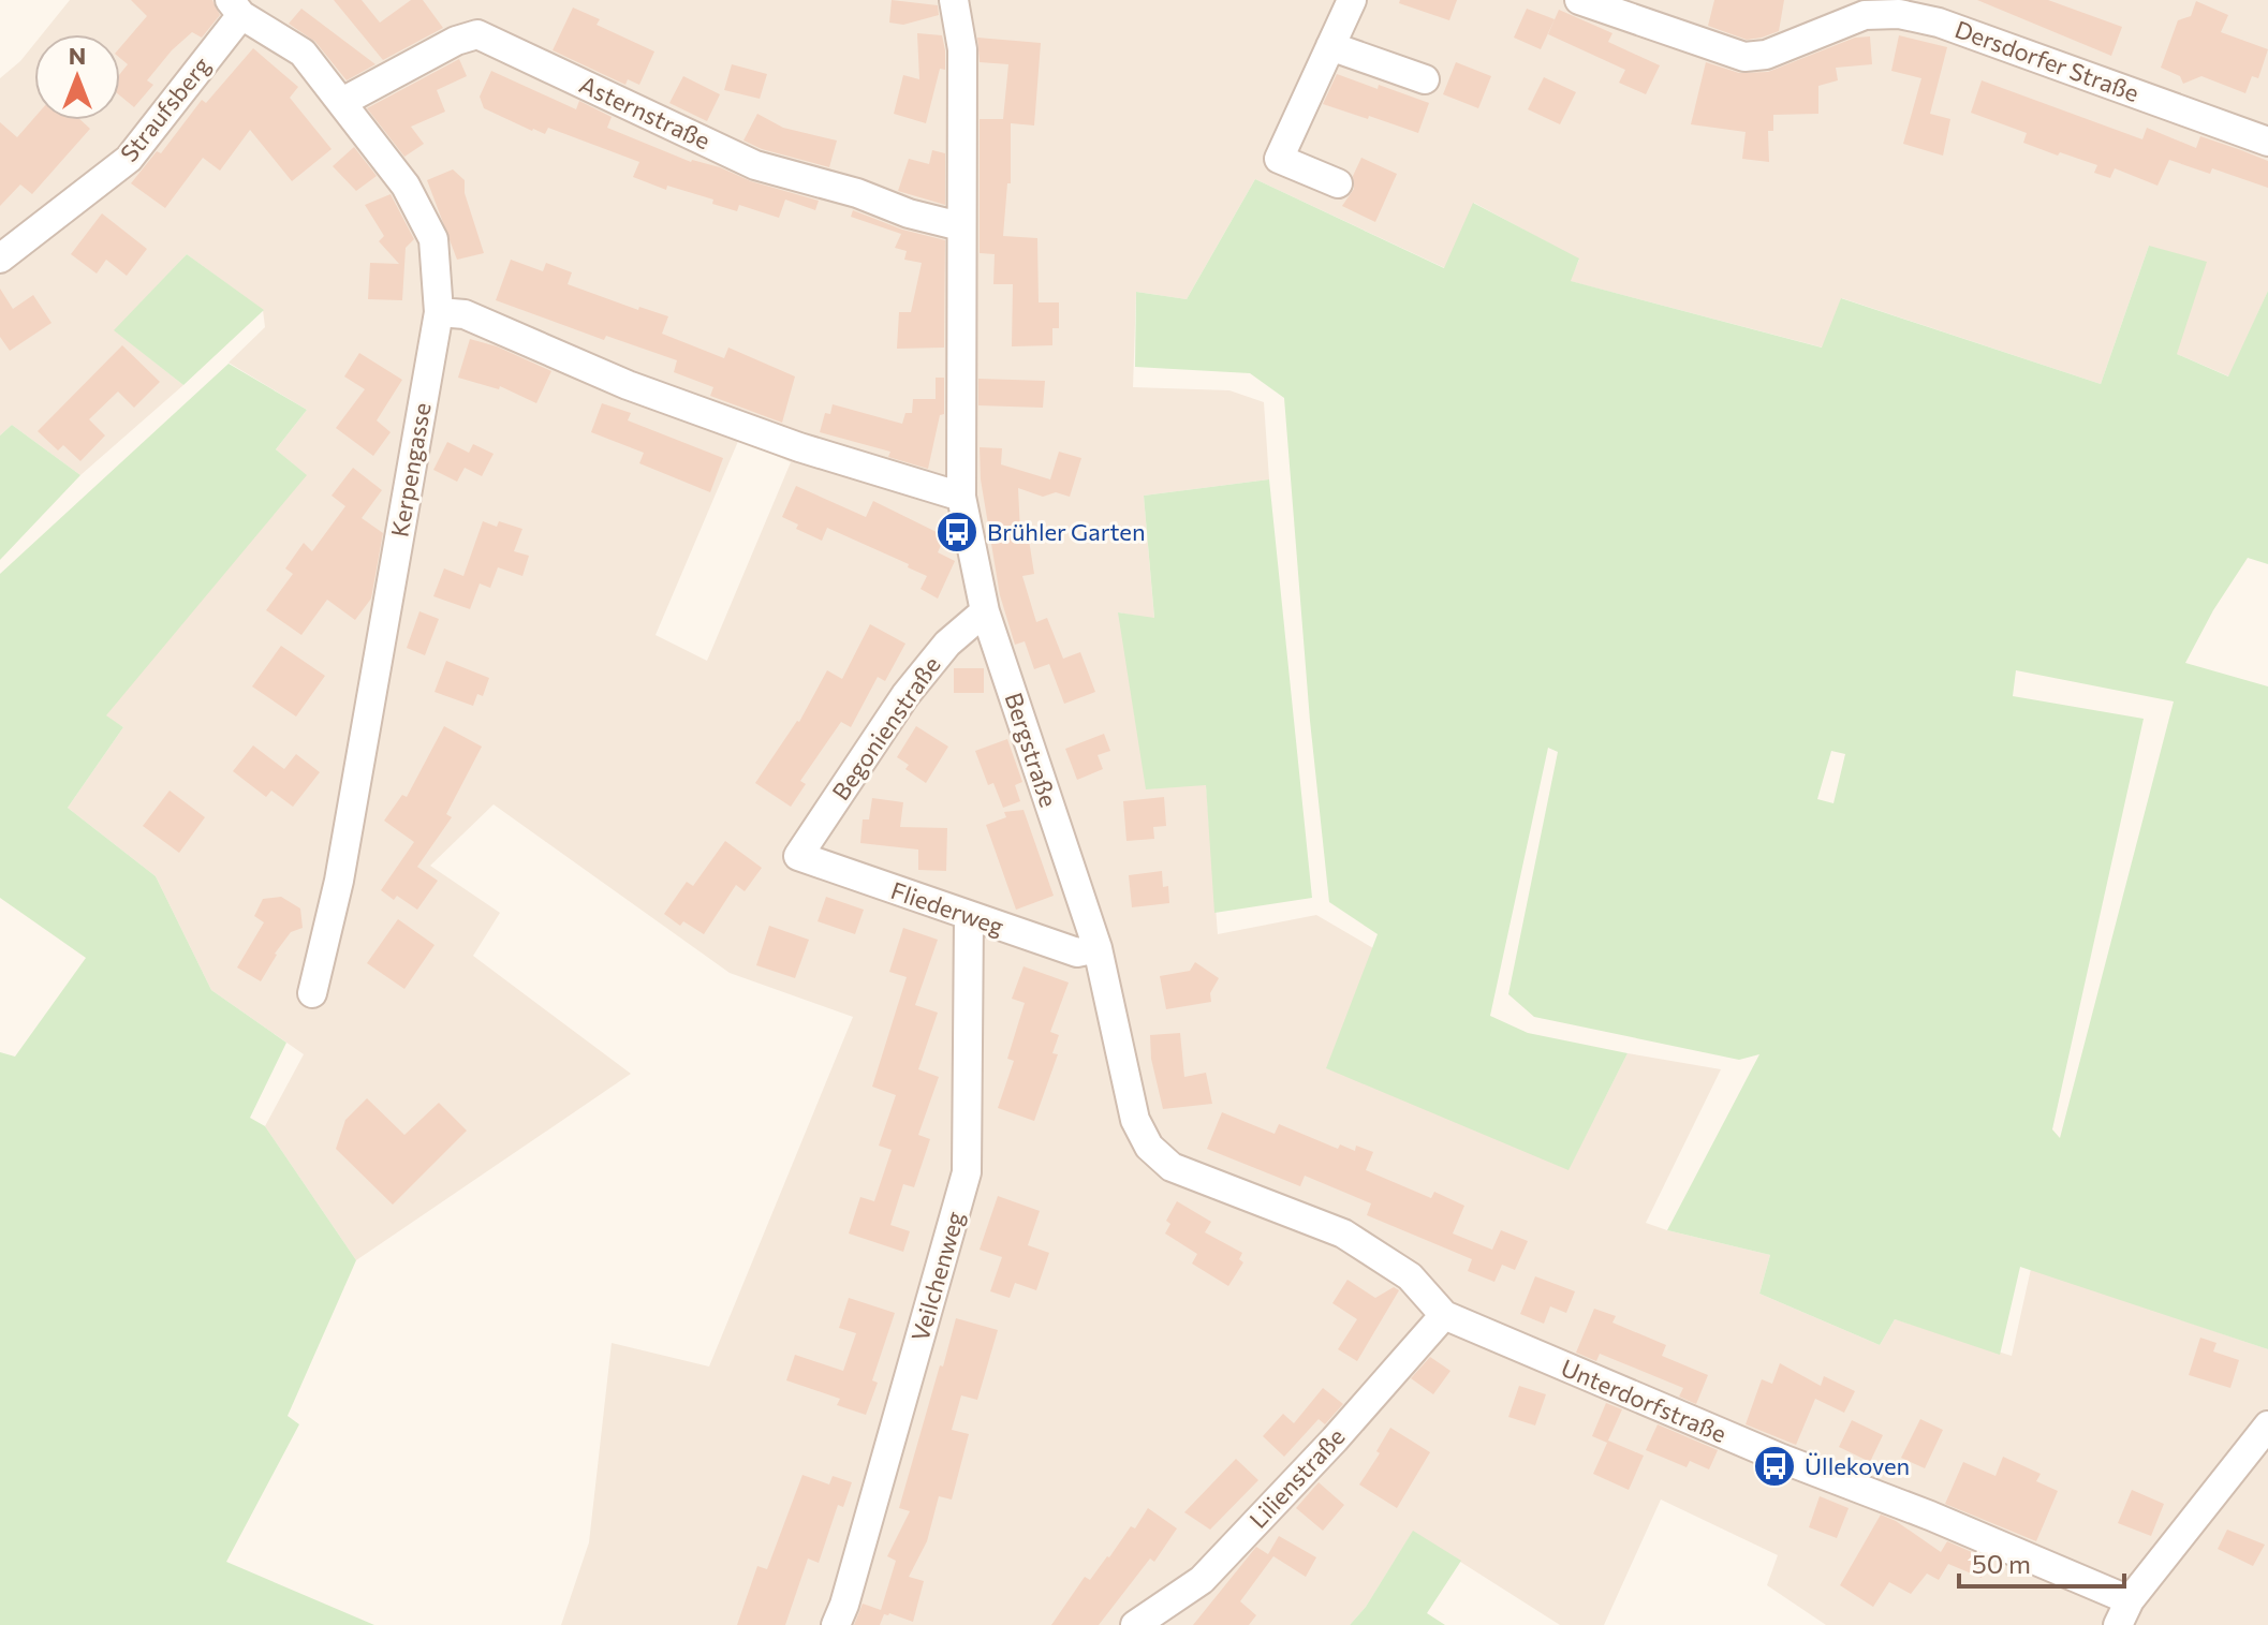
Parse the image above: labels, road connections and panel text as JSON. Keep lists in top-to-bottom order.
{
  "streets": {
    "street": [
      "Dersdorfer Straße",
      "Straufsberg",
      "Asternstraße",
      "Kerpengasse",
      "Begonienstraße",
      "Bergstraße",
      "Fliederweg",
      "Veilchenweg",
      "Unterdorfstraße",
      "Lilienstraße"
    ]
  },
  "crossings": [
    ["Straufsberg", "Kerpengasse"],
    ["Asternstraße", "Kerpengasse"],
    ["Asternstraße", "Bergstraße"],
    ["Begonienstraße", "Bergstraße"],
    ["Begonienstraße", "Fliederweg"],
    ["Bergstraße", "Fliederweg"],
    ["Bergstraße", "Unterdorfstraße"],
    ["Bergstraße", "Lilienstraße"],
    ["Fliederweg", "Veilchenweg"],
    ["Unterdorfstraße", "Lilienstraße"]
  ],
  "places": {
    "bus stop": ["Brühler Garten", "Üllekoven"]
  },
  "scale_bar": "50 m",
  "north": "top"
}
